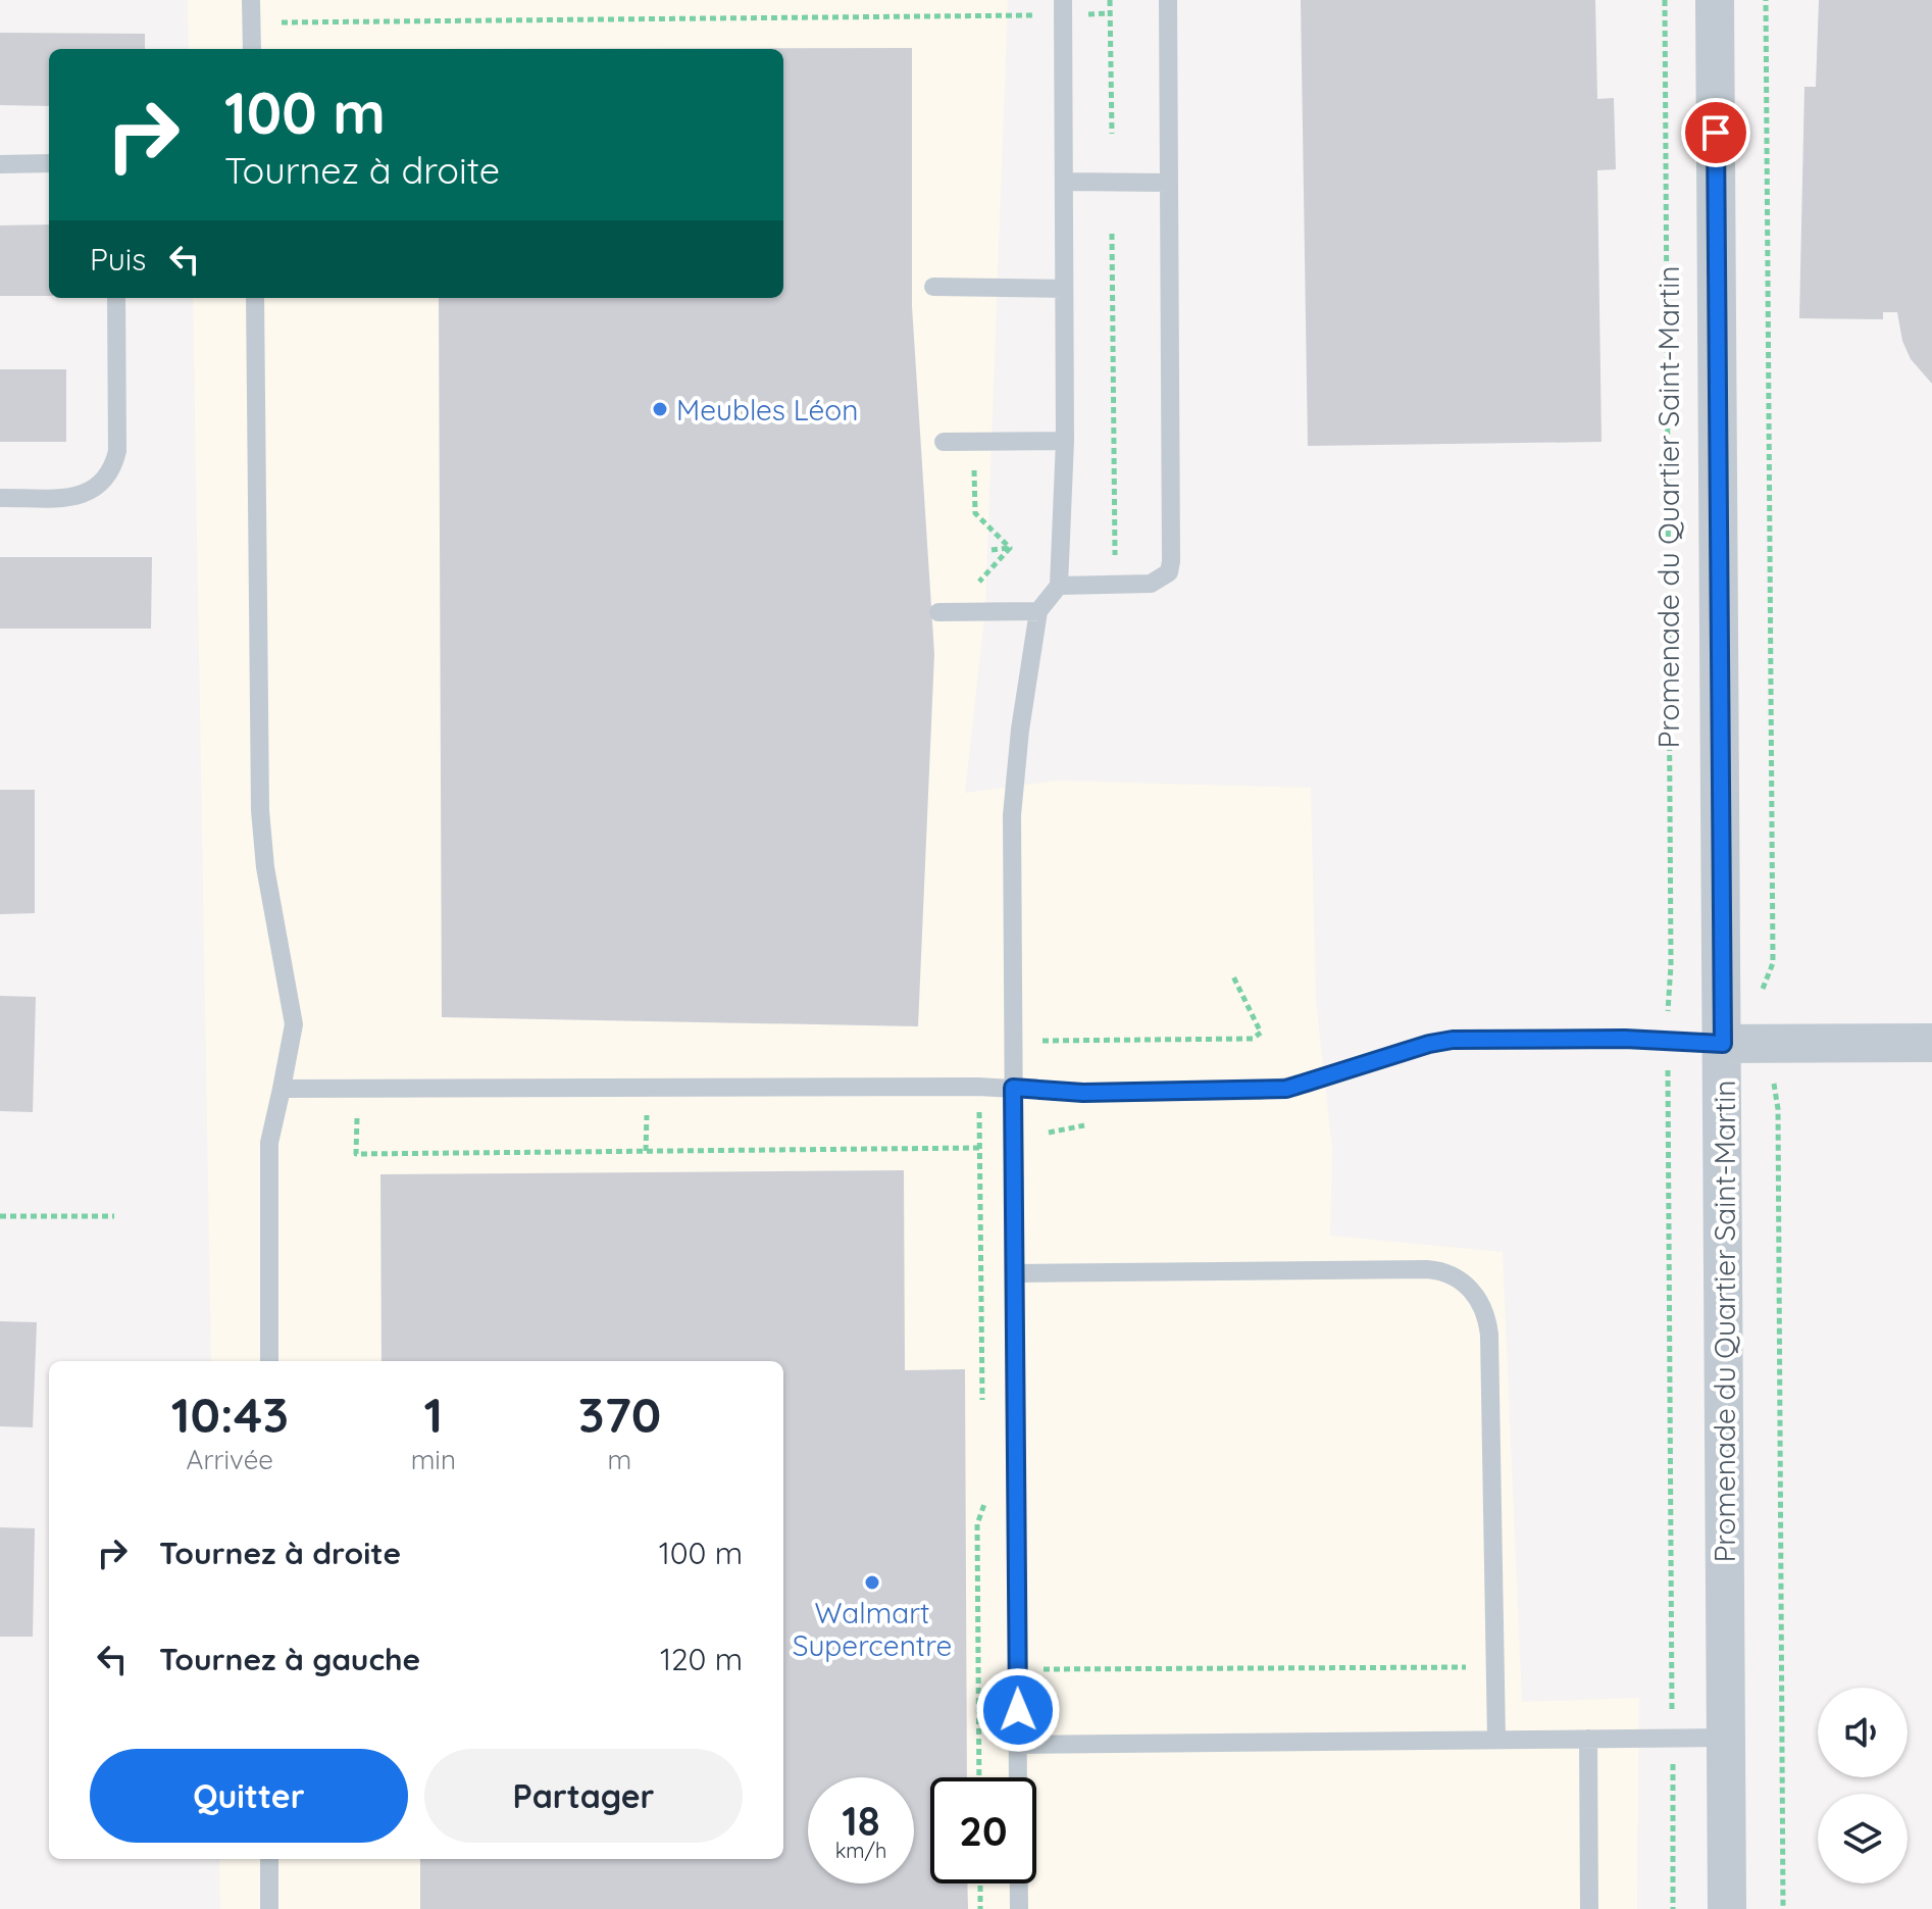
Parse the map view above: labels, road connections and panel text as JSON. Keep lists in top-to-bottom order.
{
  "streets": {
    "street": ["Promenade du Quartier Saint-Martin"]
  },
  "places": ["Meubles Léon", "Walmart Supercentre"],
  "page": {
    "turn": ["100 m", "Tournez à droite"],
    "then": "Puis",
    "eta": [
      "10:43",
      "Arrivée",
      "1",
      "min",
      "370",
      "m"
    ],
    "list": [
      {
        "name": "Tournez à droite",
        "value": "100 m"
      },
      {
        "name": "Tournez à gauche",
        "value": "120 m"
      }
    ],
    "buttons": ["Quitter", "Partager"],
    "speed": "18 km/h",
    "limit": "20"
  }
}
